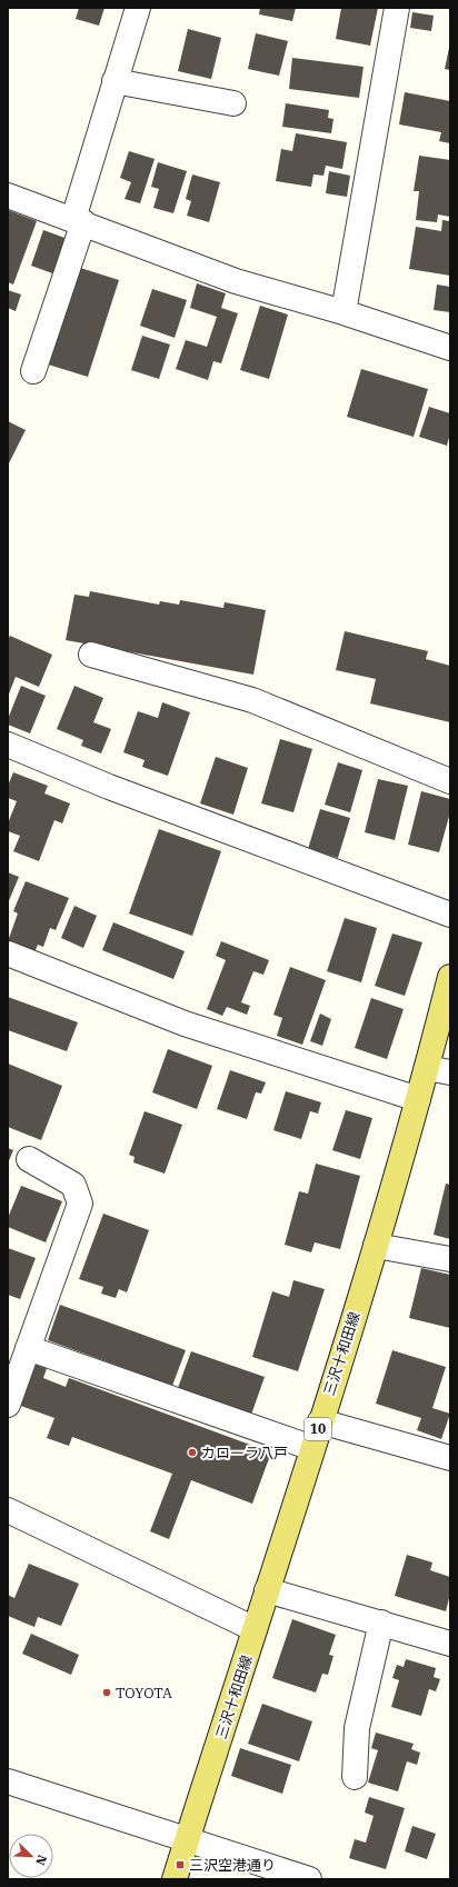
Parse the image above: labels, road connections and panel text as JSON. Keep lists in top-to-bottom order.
{
  "streets": {
    "main road": ["三沢十和田線", "10"]
  },
  "places": {
    "other": ["カローラ八戸", "TOYOTA"],
    "transit": ["三沢空港通り"]
  },
  "north": "bottom right"
}
